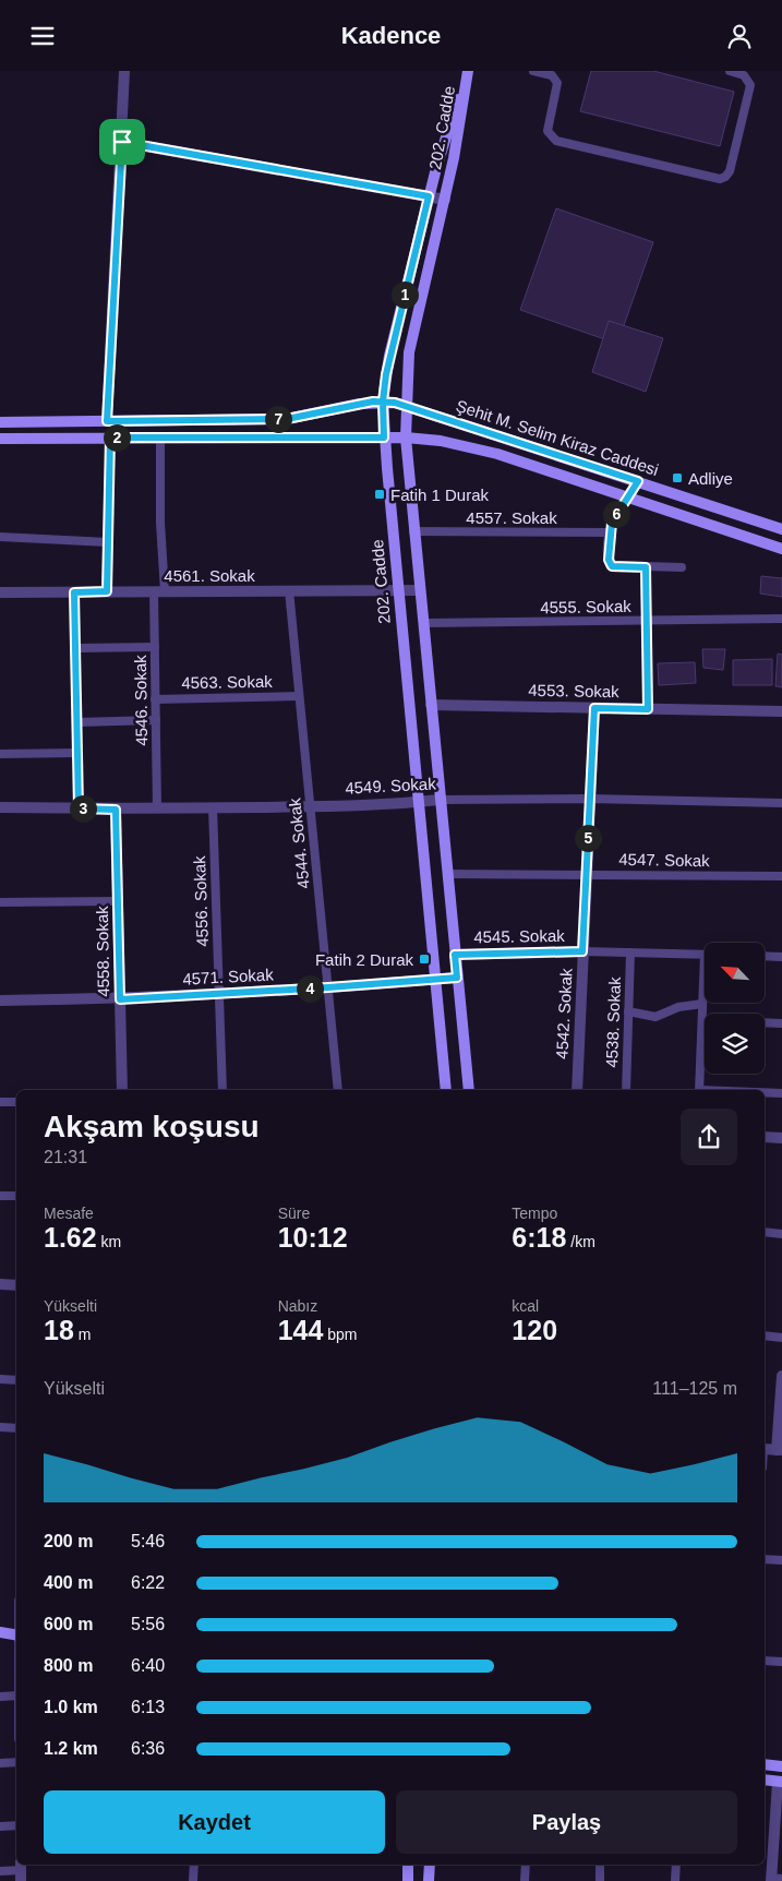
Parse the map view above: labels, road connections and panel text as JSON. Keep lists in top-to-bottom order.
{
  "streets": {
    "main road": ["202. Cadde", "Şehit M. Selim Kiraz Caddesi"],
    "street": [
      "4561. Sokak",
      "4553. Sokak",
      "4549. Sokak",
      "4545. Sokak",
      "4558. Sokak",
      "4571. Sokak",
      "4542. Sokak"
    ],
    "lane": [
      "4557. Sokak",
      "4555. Sokak",
      "4563. Sokak",
      "4546. Sokak",
      "4544. Sokak",
      "4547. Sokak",
      "4556. Sokak",
      "4538. Sokak"
    ]
  },
  "crossings": [
    ["202. Cadde", "Şehit M. Selim Kiraz Caddesi"],
    ["202. Cadde", "4557. Sokak"],
    ["202. Cadde", "4561. Sokak"],
    ["202. Cadde", "4555. Sokak"],
    ["202. Cadde", "4553. Sokak"],
    ["202. Cadde", "4549. Sokak"],
    ["202. Cadde", "4547. Sokak"],
    ["202. Cadde", "4545. Sokak"],
    ["202. Cadde", "4571. Sokak"],
    ["Şehit M. Selim Kiraz Caddesi", "4546. Sokak"],
    ["4561. Sokak", "4546. Sokak"],
    ["4561. Sokak", "4544. Sokak"],
    ["4563. Sokak", "4546. Sokak"],
    ["4563. Sokak", "4544. Sokak"],
    ["4553. Sokak", "4542. Sokak"],
    ["4546. Sokak", "4549. Sokak"],
    ["4549. Sokak", "4544. Sokak"],
    ["4549. Sokak", "4556. Sokak"],
    ["4549. Sokak", "4558. Sokak"],
    ["4549. Sokak", "4542. Sokak"],
    ["4544. Sokak", "4571. Sokak"],
    ["4547. Sokak", "4542. Sokak"],
    ["4556. Sokak", "4571. Sokak"],
    ["4545. Sokak", "4542. Sokak"],
    ["4545. Sokak", "4538. Sokak"],
    ["4558. Sokak", "4571. Sokak"]
  ],
  "places": {
    "transit": ["Adliye", "Fatih 1 Durak", "Fatih 2 Durak"]
  },
  "north": "top left",
  "page": {
    "header": "Kadence",
    "pins": [
      "1",
      "7",
      "2",
      "6",
      "3",
      "5",
      "4"
    ],
    "heading": ["Akşam koşusu", "21:31"],
    "stats": [
      ["Mesafe", "1.62 km"],
      ["Süre", "10:12"],
      ["Tempo", "6:18 /km"],
      ["Yükselti", "18 m"],
      ["Nabız", "144 bpm"],
      ["kcal", "120"]
    ],
    "chart": ["Yükselti", "111–125 m"],
    "list": [
      {
        "name": "200 m",
        "note": "5:46"
      },
      {
        "name": "400 m",
        "note": "6:22"
      },
      {
        "name": "600 m",
        "note": "5:56"
      },
      {
        "name": "800 m",
        "note": "6:40"
      },
      {
        "name": "1.0 km",
        "note": "6:13"
      },
      {
        "name": "1.2 km",
        "note": "6:36"
      }
    ],
    "buttons": ["Kaydet", "Paylaş"]
  }
}
